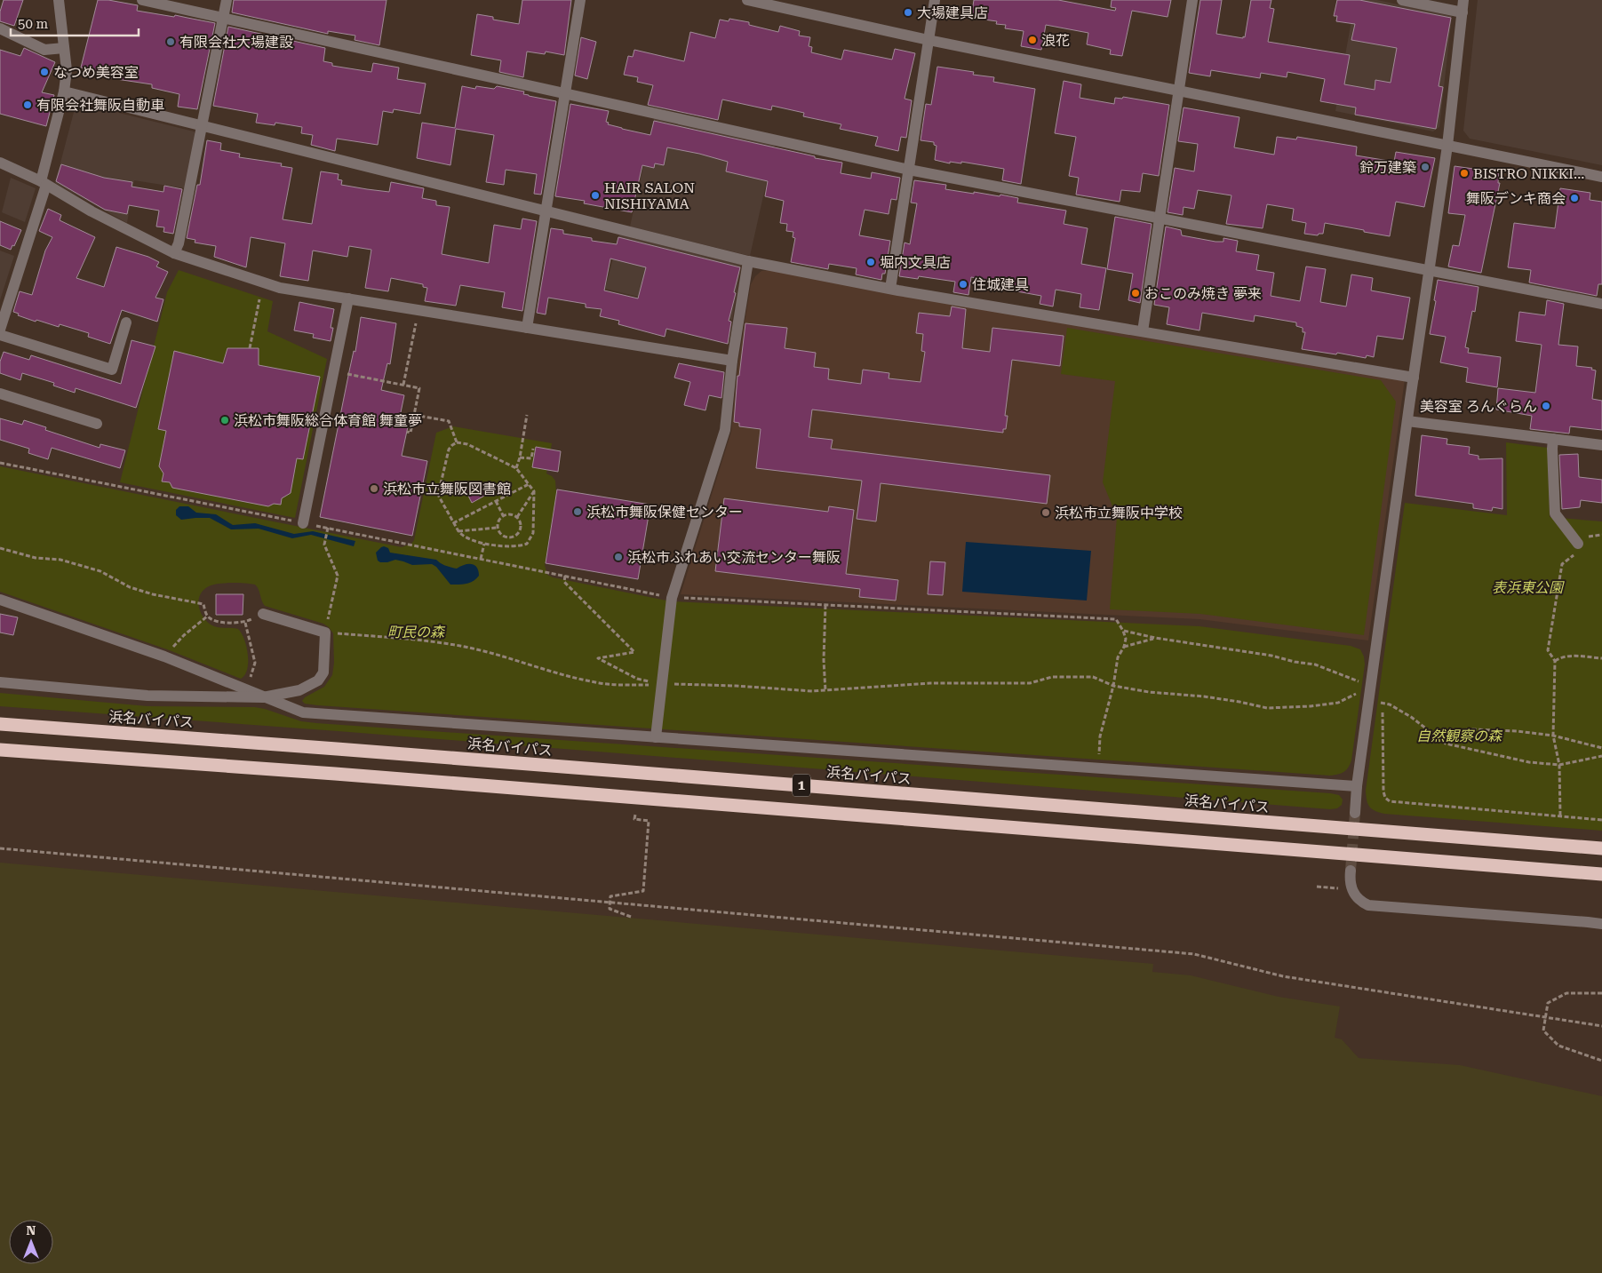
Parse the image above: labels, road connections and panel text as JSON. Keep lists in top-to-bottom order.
{
  "streets": {
    "highway": ["浜名バイパス", "1"]
  },
  "parks": ["表浜東公園", "町民の森", "自然観察の森"],
  "places": [
    "大場建具店",
    "浪花",
    "有限会社大場建設",
    "なつめ美容室",
    "有限会社舞阪自動車",
    "鈴万建築",
    "BISTRO NIKKI...",
    "HAIR SALON NISHIYAMA",
    "舞阪デンキ商会",
    "堀内文具店",
    "住城建具",
    "おこのみ焼き 夢来",
    "美容室 ろんぐらん",
    "浜松市舞阪総合体育館 舞童夢",
    "浜松市立舞阪図書館",
    "浜松市舞阪保健センター",
    "浜松市立舞阪中学校",
    "浜松市ふれあい交流センター舞阪"
  ],
  "scale_bar": "50 m",
  "north": "top"
}
